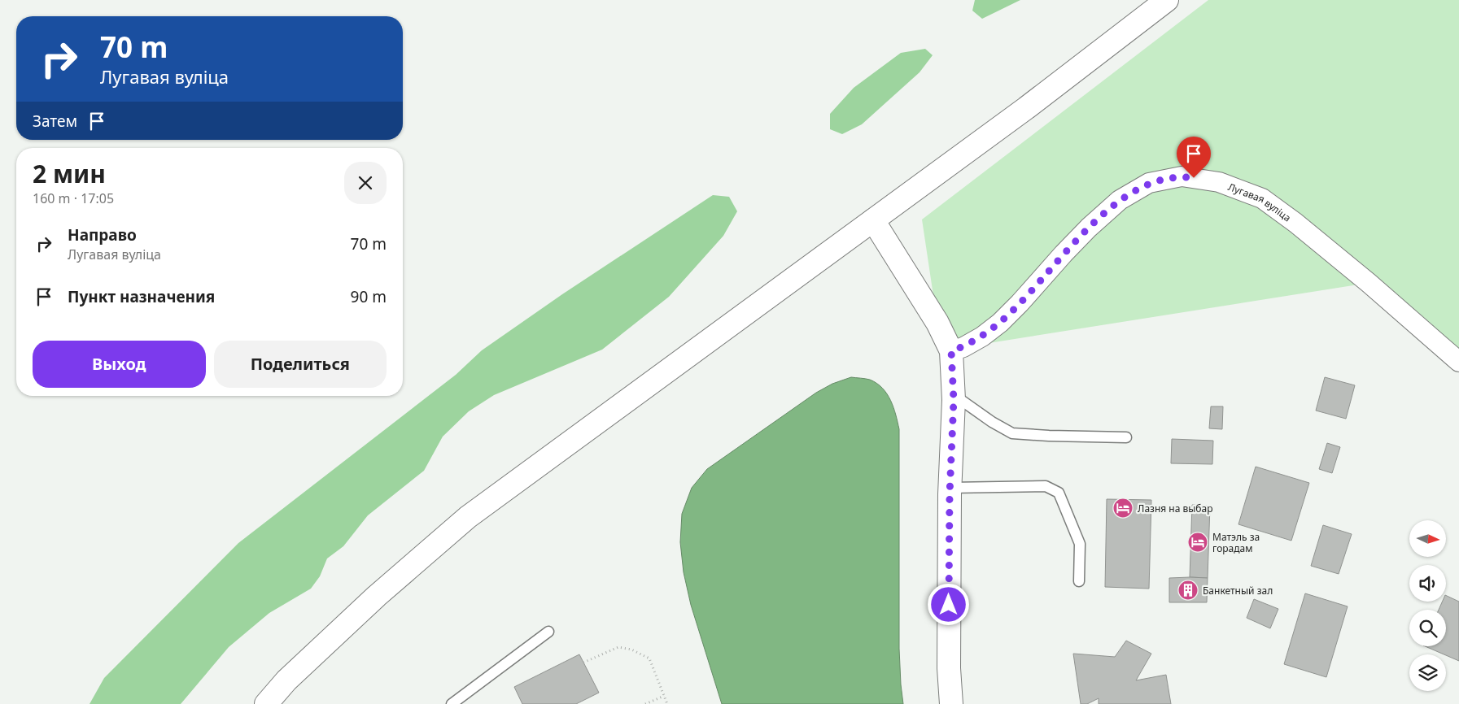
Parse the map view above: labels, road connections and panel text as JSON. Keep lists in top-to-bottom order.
{
  "streets": {
    "street": ["Лугавая вуліца"]
  },
  "places": {
    "hotel": ["Лазня на выбар", "Матэль за горадам"],
    "building": ["Банкетный зал"]
  },
  "north": "right",
  "page": {
    "turn": ["70 m", "Лугавая вуліца"],
    "then": "Затем",
    "heading": ["2 мин", "160 m · 17:05"],
    "list": [
      {
        "name": "Направо",
        "note": "Лугавая вуліца",
        "value": "70 m"
      },
      {
        "name": "Пункт назначения",
        "value": "90 m"
      }
    ],
    "buttons": ["Выход", "Поделиться"]
  }
}
